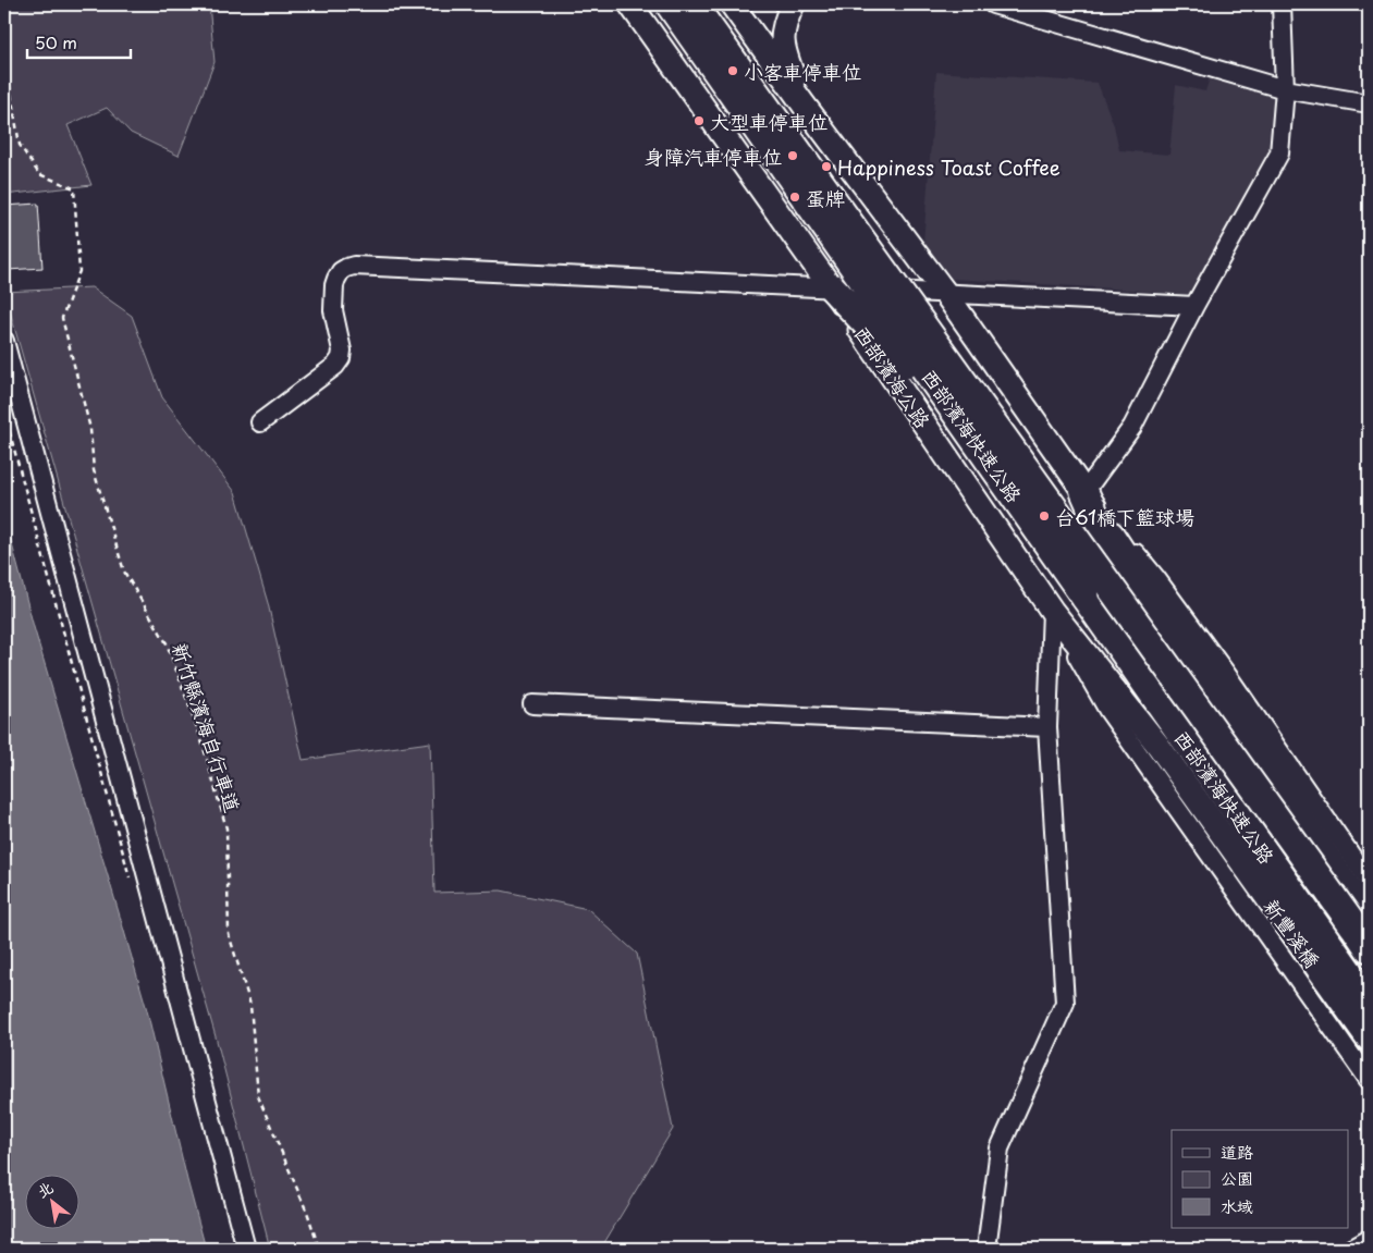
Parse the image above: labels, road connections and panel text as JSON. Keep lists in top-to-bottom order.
{
  "streets": {
    "highway": ["西部濱海快速公路"],
    "main road": ["西部濱海公路", "新豐溪橋"],
    "path": ["新竹縣濱海自行車道"]
  },
  "crossings": [
    ["西部濱海公路", "新豐溪橋"]
  ],
  "places": [
    "小客車停車位",
    "大型車停車位",
    "身障汽車停車位",
    "Happiness Toast Coffee",
    "蛋牌",
    "台61橋下籃球場"
  ],
  "legend": ["道路", "公園", "水域"],
  "scale_bar": "50 m",
  "north": "top left"
}
